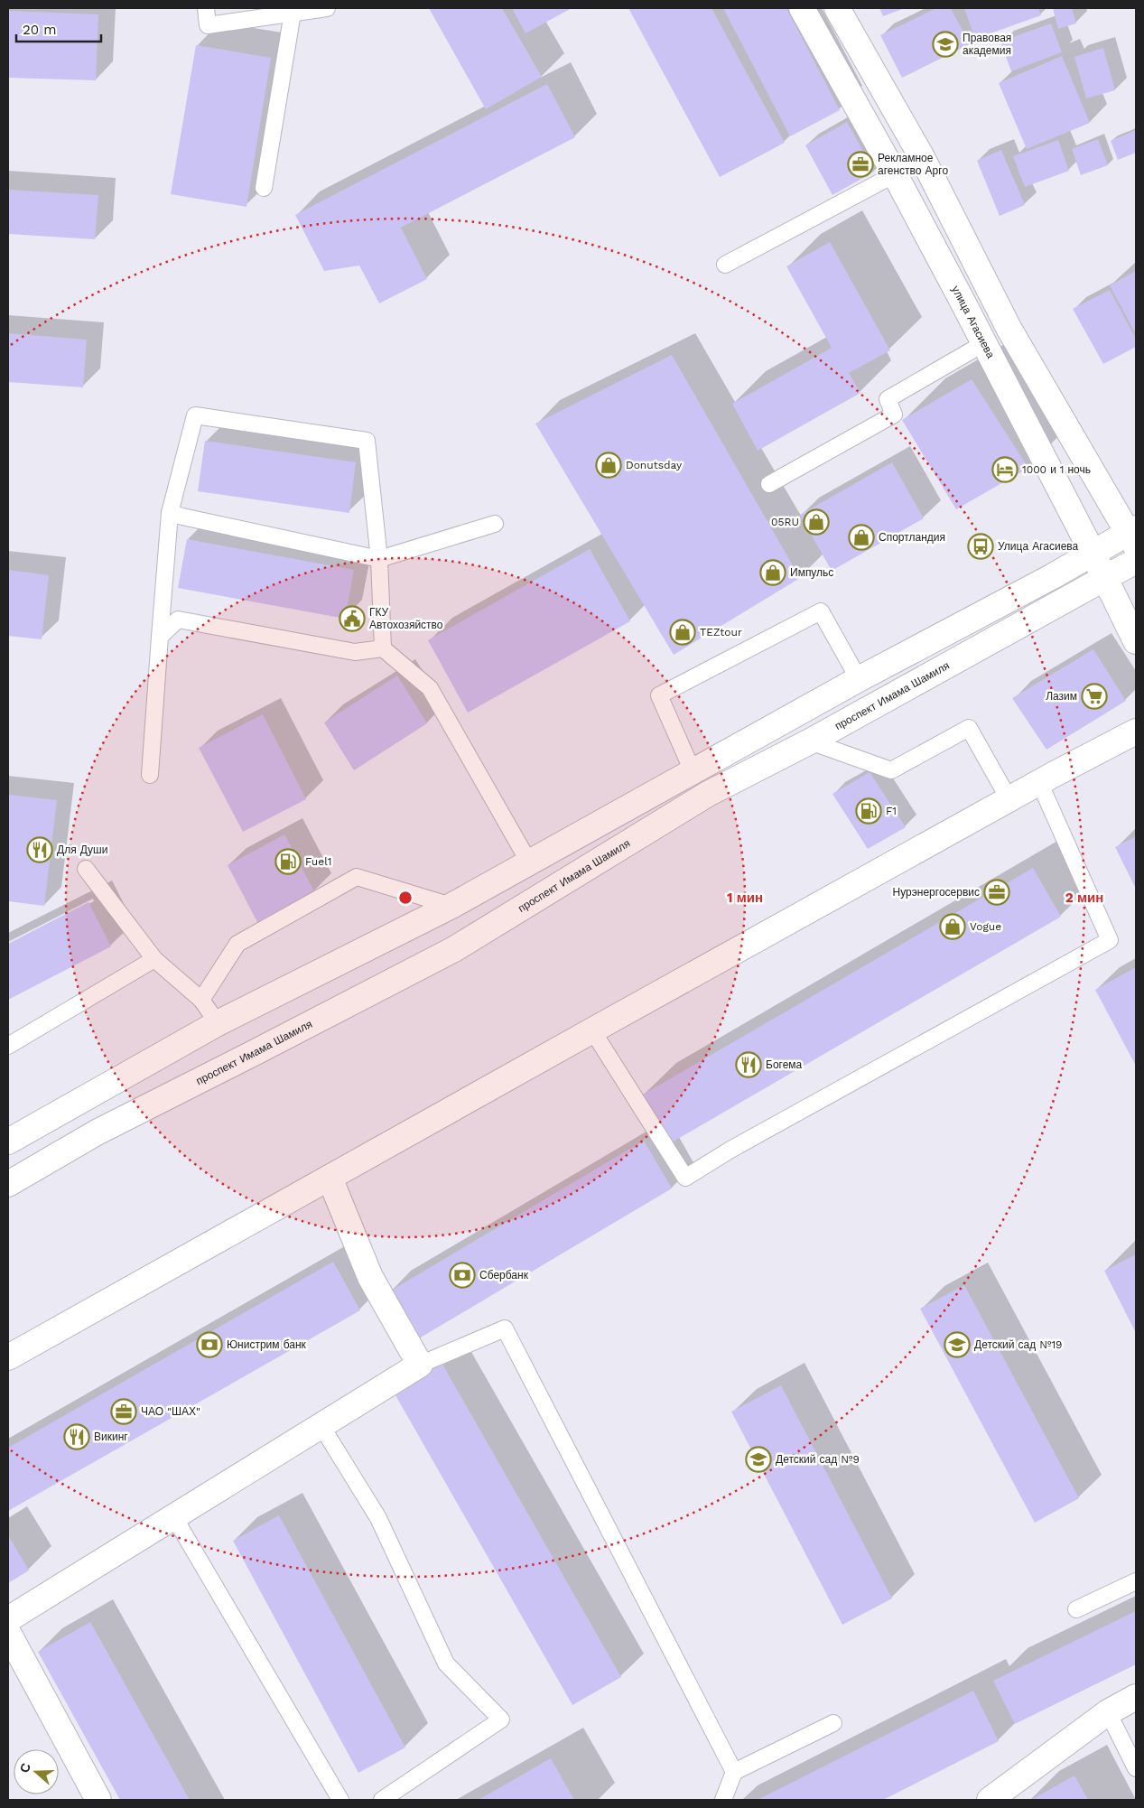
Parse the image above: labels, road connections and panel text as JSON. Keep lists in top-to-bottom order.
{
  "streets": {
    "main road": ["улица Агасиева", "проспект Имама Шамиля"]
  },
  "crossings": [
    ["улица Агасиева", "проспект Имама Шамиля"]
  ],
  "places": {
    "school or university": ["Правовая академия", "Детский сад №19", "Детский сад №9"],
    "office": ["Рекламное агенство Арго", "Нурэнергосервис", "ЧАО \"ШАХ\""],
    "shop": [
      "Donutsday",
      "05RU",
      "Спортландия",
      "Импульс",
      "TEZtour",
      "Vogue"
    ],
    "hotel": ["1000 и 1 ночь"],
    "bus stop": ["Улица Агасиева"],
    "public building": ["ГКУ Автохозяйство"],
    "supermarket": ["Лазим"],
    "fuel station": ["F1", "Fuel1"],
    "restaurant": ["Для Души", "Богема", "Викинг"],
    "bank": ["Сбербанк", "Юнистрим банк"]
  },
  "scale_bar": "20 m",
  "north": "left",
  "rings": ["1 мин", "2 мин"]
}
